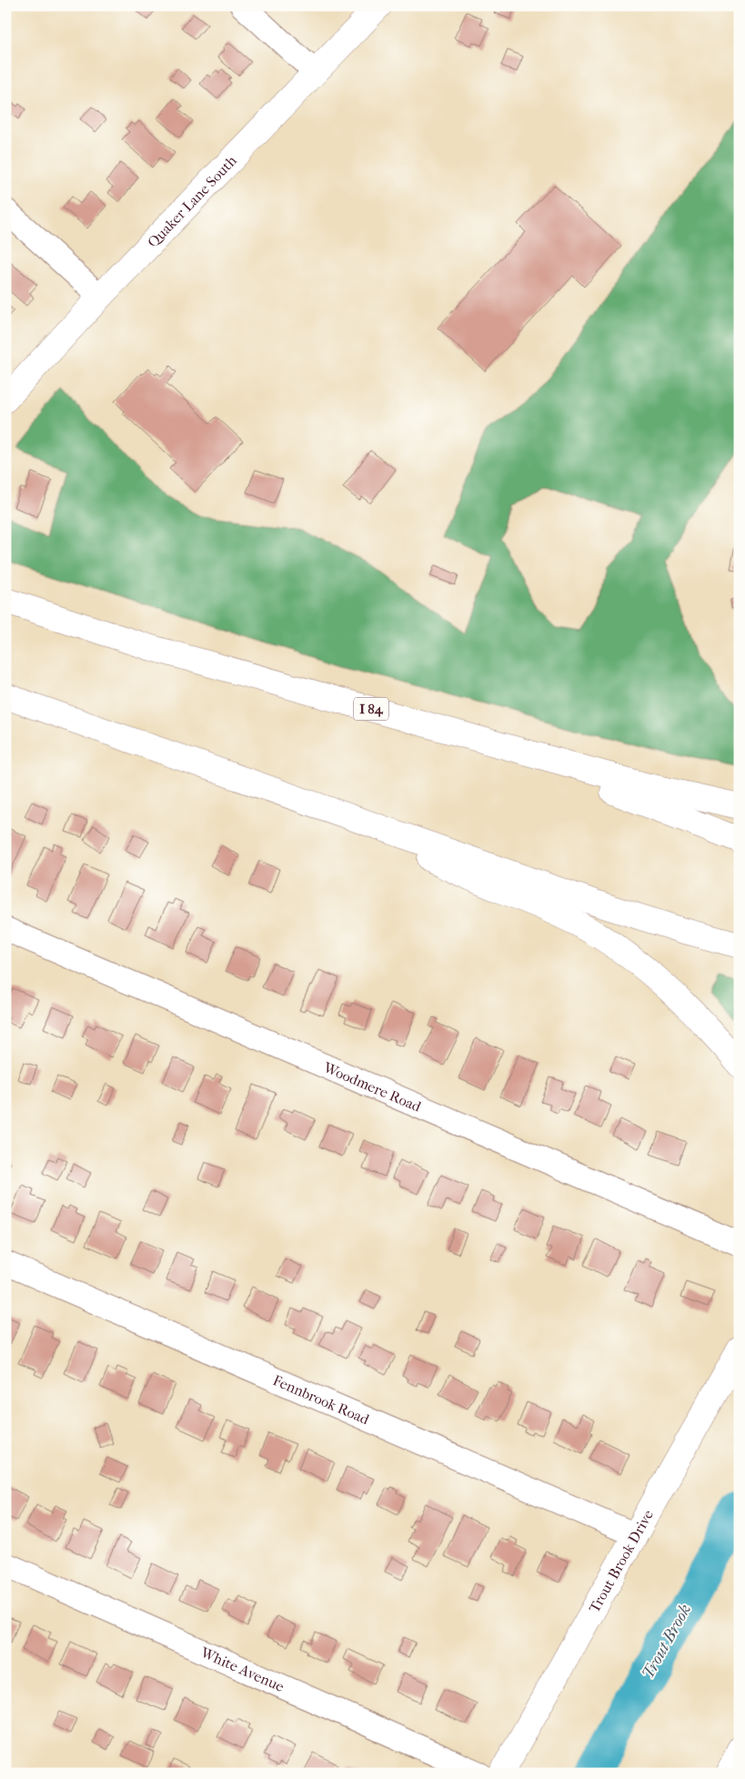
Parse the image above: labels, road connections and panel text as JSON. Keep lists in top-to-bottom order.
{
  "streets": {
    "main road": ["Quaker Lane South", "I 84", "Trout Brook Drive"],
    "street": ["Woodmere Road", "Fennbrook Road", "White Avenue"]
  },
  "crossings": [
    ["Fennbrook Road", "Trout Brook Drive"]
  ],
  "water": ["Trout Brook"]
}
